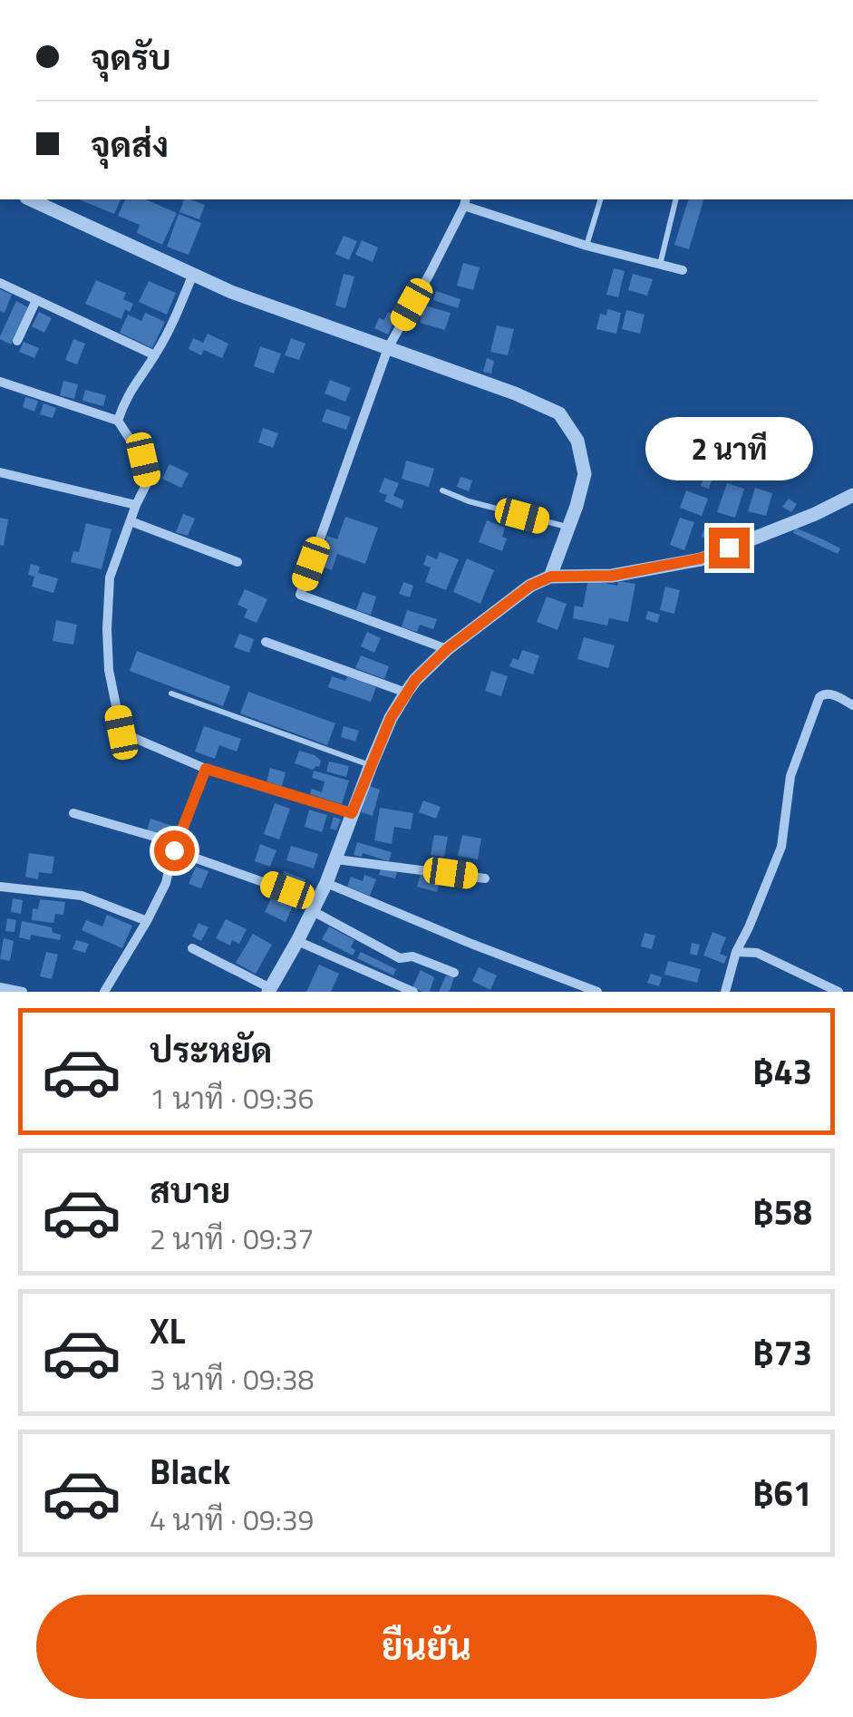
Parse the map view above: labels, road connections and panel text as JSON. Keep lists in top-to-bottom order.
{
  "page": {
    "banner": ["จุดรับ", "จุดส่ง"],
    "bubble": "2 นาที",
    "list": [
      {
        "name": "ประหยัด",
        "note": "1 นาที · 09:36",
        "value": "฿43"
      },
      {
        "name": "สบาย",
        "note": "2 นาที · 09:37",
        "value": "฿58"
      },
      {
        "name": "XL",
        "note": "3 นาที · 09:38",
        "value": "฿73"
      },
      {
        "name": "Black",
        "note": "4 นาที · 09:39",
        "value": "฿61"
      }
    ],
    "buttons": "ยืนยัน"
  }
}
